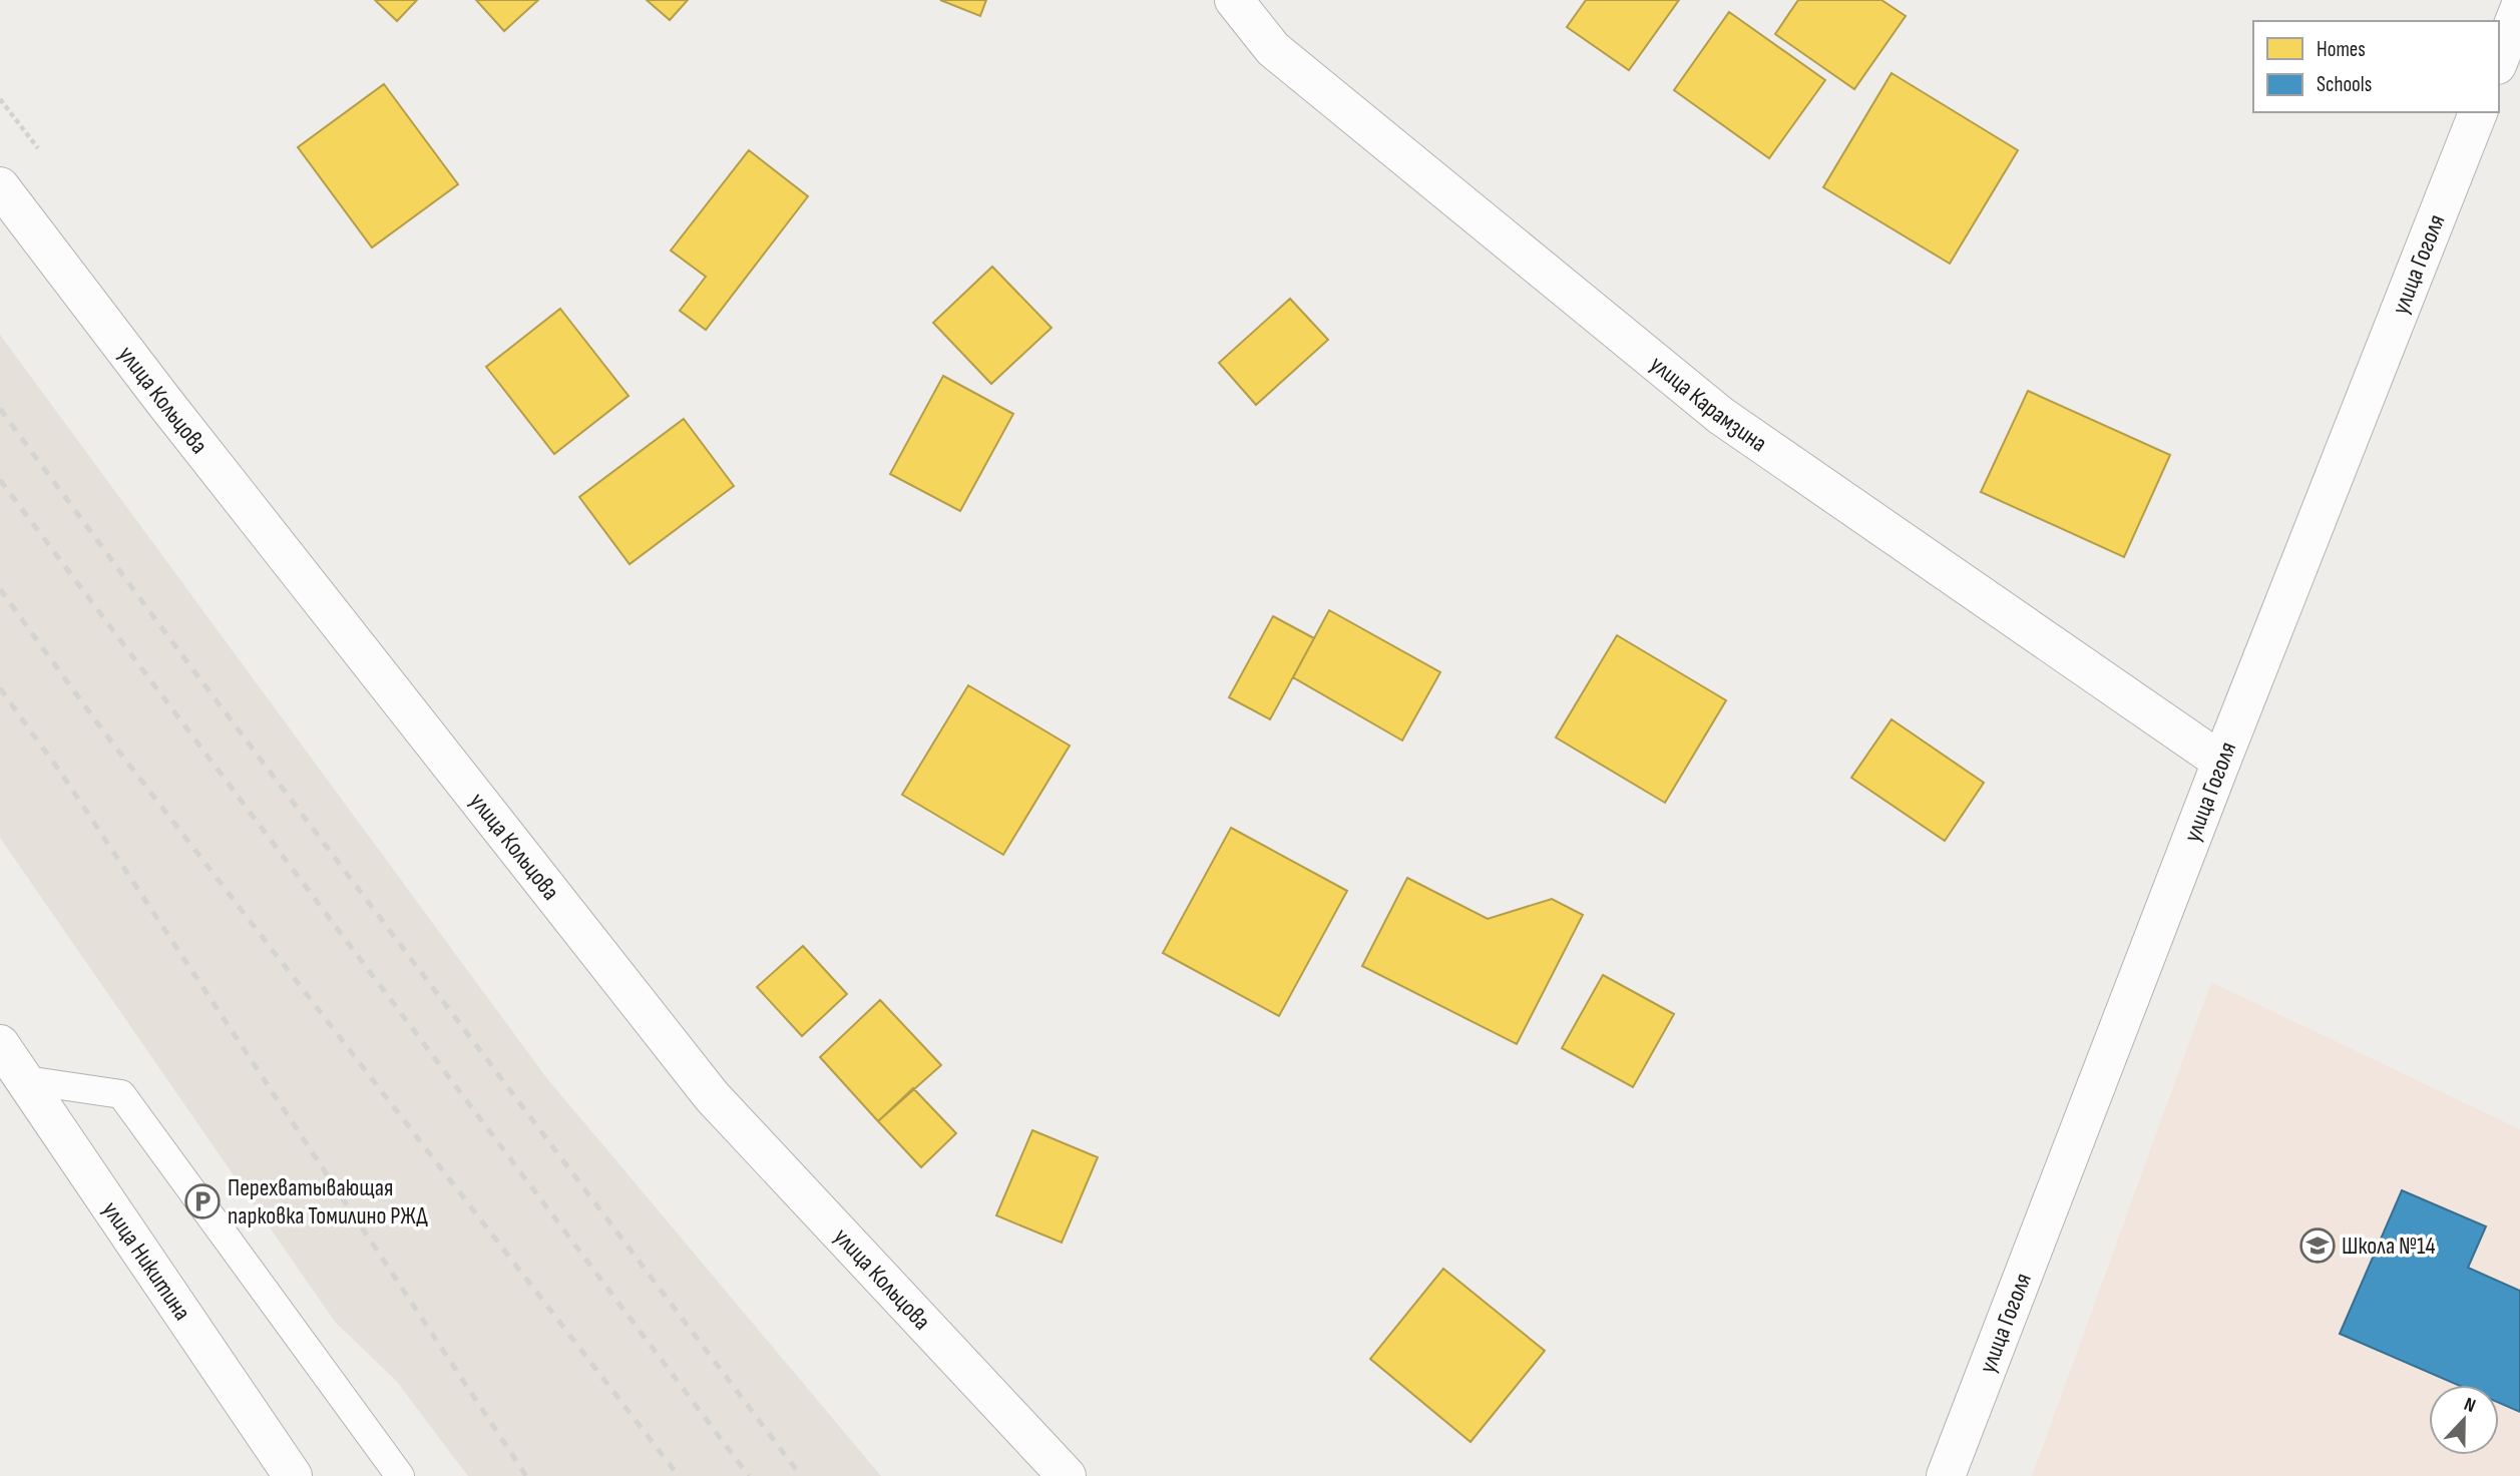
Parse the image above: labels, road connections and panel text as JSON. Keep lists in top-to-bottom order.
{
  "streets": {
    "street": [
      "улица Гоголя",
      "улица Кольцова",
      "улица Карамзина",
      "улица Никитина"
    ]
  },
  "crossings": [
    ["улица Гоголя", "улица Карамзина"]
  ],
  "places": {
    "parking": ["Перехватывающая парковка Томилино РЖД"],
    "school or university": ["Школа №14"]
  },
  "legend": ["Homes", "Schools"],
  "north": "top"
}
